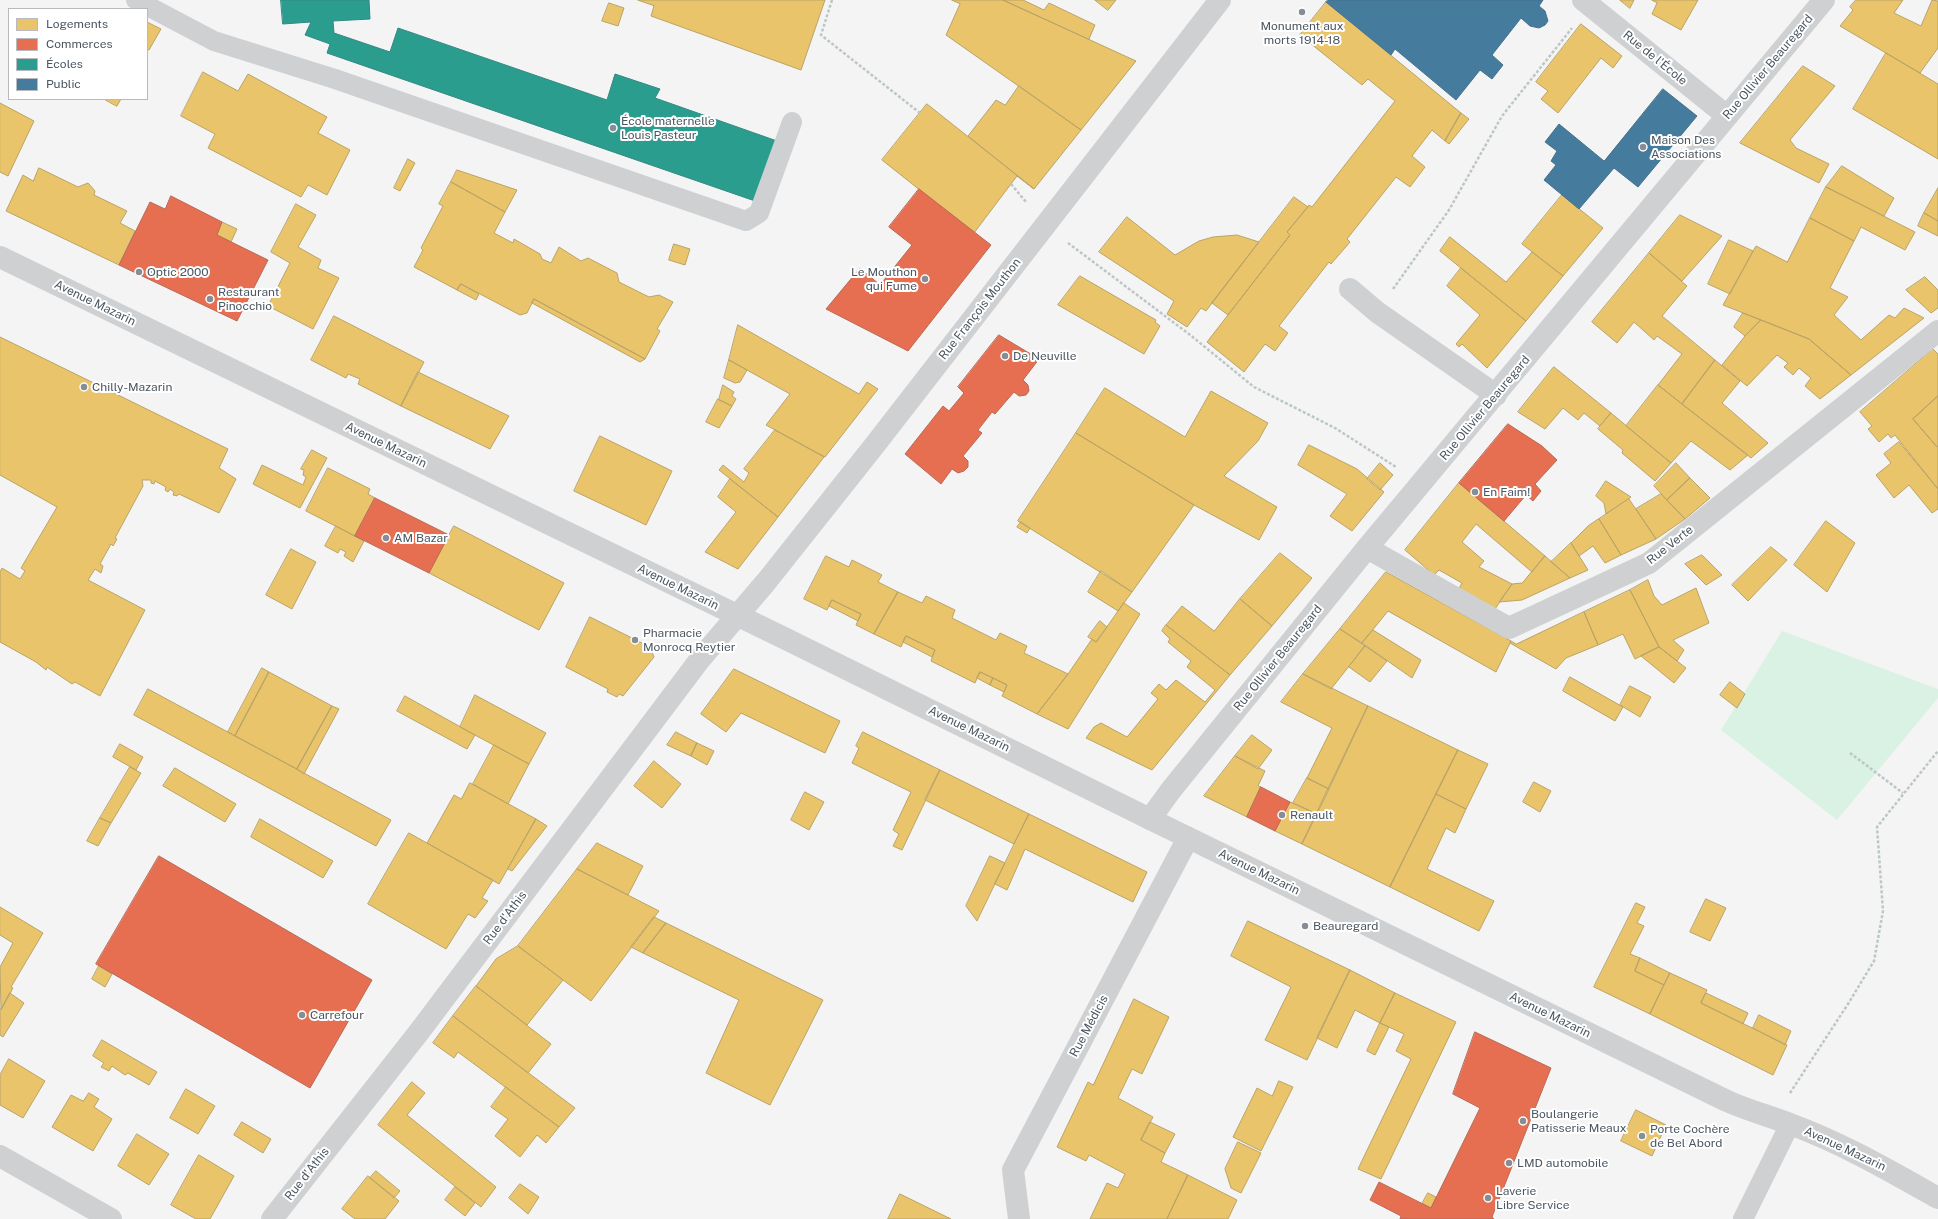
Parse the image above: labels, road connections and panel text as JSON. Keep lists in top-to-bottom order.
{
  "streets": {
    "street": [
      "Rue de l'École",
      "Rue Ollivier Beauregard",
      "Avenue Mazarin",
      "Rue François Mouthon",
      "Rue Verte",
      "Rue d'Athis",
      "Rue Médicis"
    ]
  },
  "crossings": [
    ["Rue de l'École", "Rue Ollivier Beauregard"],
    ["Rue Ollivier Beauregard", "Avenue Mazarin"],
    ["Rue Ollivier Beauregard", "Rue Verte"],
    ["Avenue Mazarin", "Rue François Mouthon"],
    ["Avenue Mazarin", "Rue d'Athis"],
    ["Avenue Mazarin", "Rue Médicis"],
    ["Rue François Mouthon", "Rue d'Athis"]
  ],
  "places": [
    "Monument aux morts 1914-18",
    "École maternelle Louis Pasteur",
    "Maison Des Associations",
    "Optic 2000",
    "Le Mouthon qui Fume",
    "Restaurant Pinocchio",
    "De Neuville",
    "Chilly-Mazarin",
    "En Faim!",
    "AM Bazar",
    "Pharmacie Monrocq Reytier",
    "Renault",
    "Beauregard",
    "Carrefour",
    "Boulangerie Patisserie Meaux",
    "Porte Cochère de Bel Abord",
    "LMD automobile",
    "Laverie Libre Service"
  ],
  "legend": [
    "Logements",
    "Commerces",
    "Écoles",
    "Public"
  ]
}
